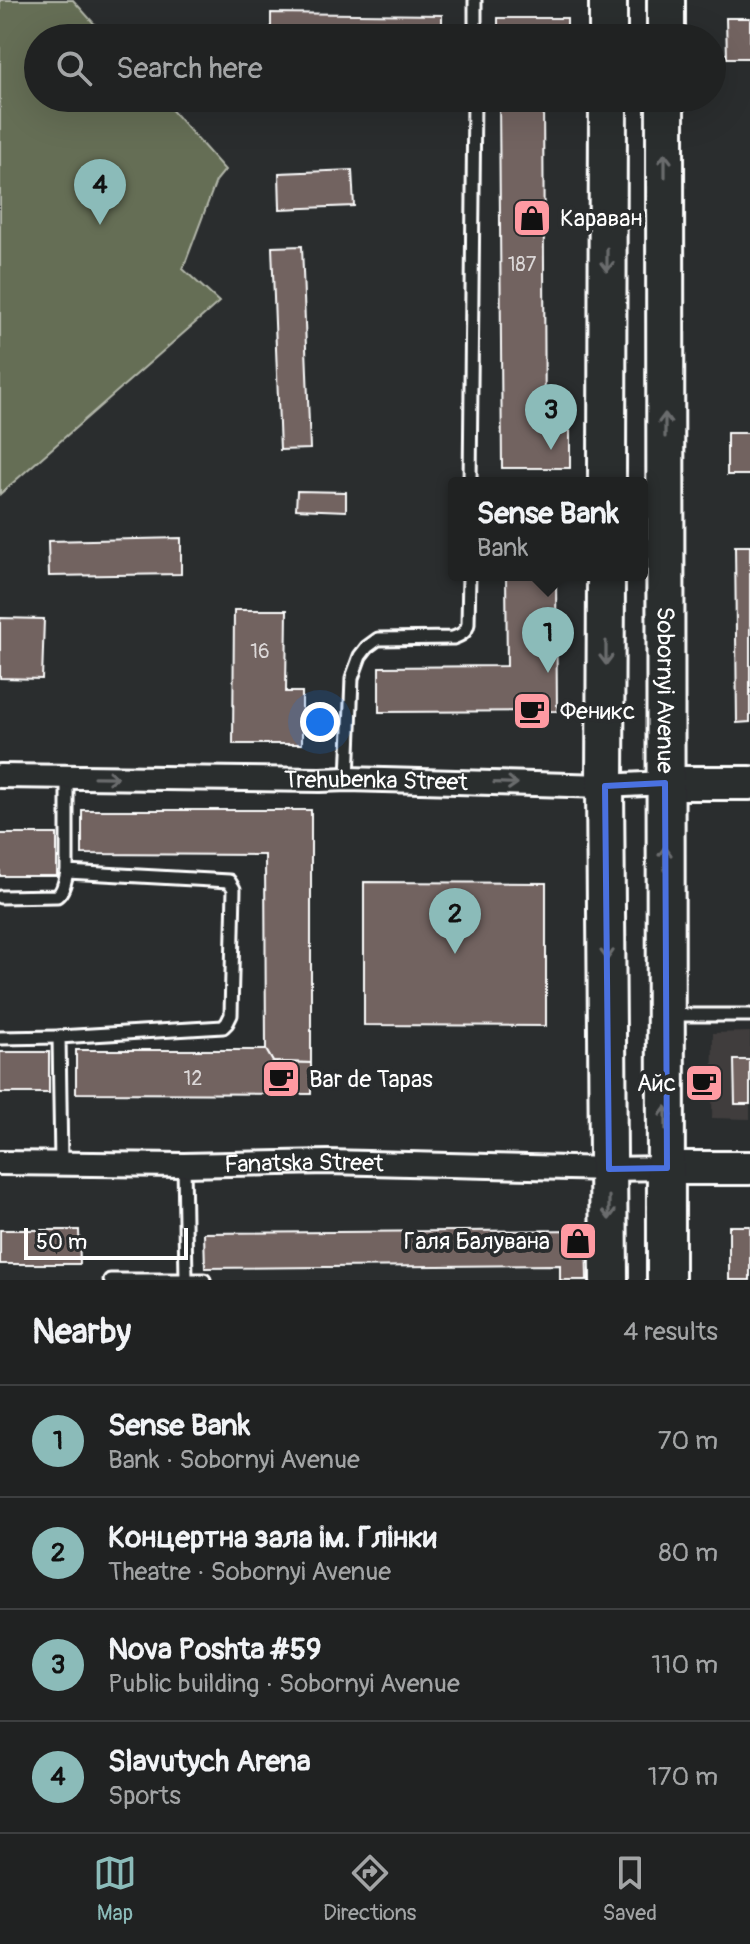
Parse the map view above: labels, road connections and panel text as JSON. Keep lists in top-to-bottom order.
{
  "streets": {
    "main road": ["Sobornyi Avenue"],
    "street": ["Trehubenka Street", "Fanatska Street"]
  },
  "crossings": [
    ["Sobornyi Avenue", "Trehubenka Street"],
    ["Sobornyi Avenue", "Fanatska Street"]
  ],
  "one_way": ["Trehubenka Street"],
  "places": {
    "shop": ["Караван", "Галя Балувана"],
    "cafe": ["Феникс", "Bar de Tapas", "Айс"]
  },
  "house_numbers": ["187", "16", "12"],
  "scale_bar": "50 m",
  "page": {
    "search": "Search here",
    "pins": [
      "4",
      "3",
      "1",
      "2"
    ],
    "popup": ["Sense Bank", "Bank"],
    "scale": "50 m",
    "heading": ["Nearby", "4 results"],
    "list": [
      {
        "mark": "1",
        "name": "Sense Bank",
        "note": "Bank · Sobornyi Avenue",
        "value": "70 m"
      },
      {
        "mark": "2",
        "name": "Концертна зала ім. Глінки",
        "note": "Theatre · Sobornyi Avenue",
        "value": "80 m"
      },
      {
        "mark": "3",
        "name": "Nova Poshta #59",
        "note": "Public building · Sobornyi Avenue",
        "value": "110 m"
      },
      {
        "mark": "4",
        "name": "Slavutych Arena",
        "note": "Sports",
        "value": "170 m"
      }
    ],
    "nav": ["Map", "Directions", "Saved"]
  }
}
